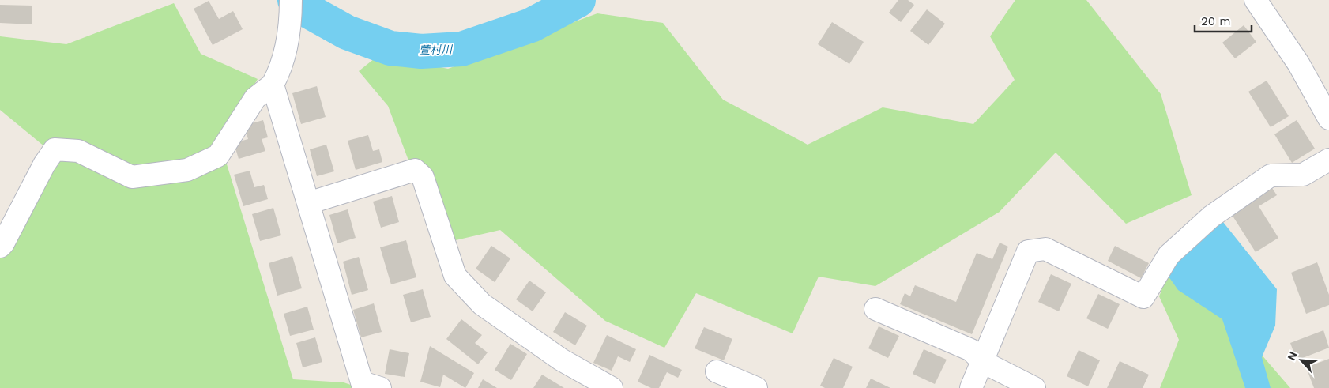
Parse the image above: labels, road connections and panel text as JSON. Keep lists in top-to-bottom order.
{
  "water": ["萱村川"],
  "scale_bar": "20 m",
  "north": "top left"
}
